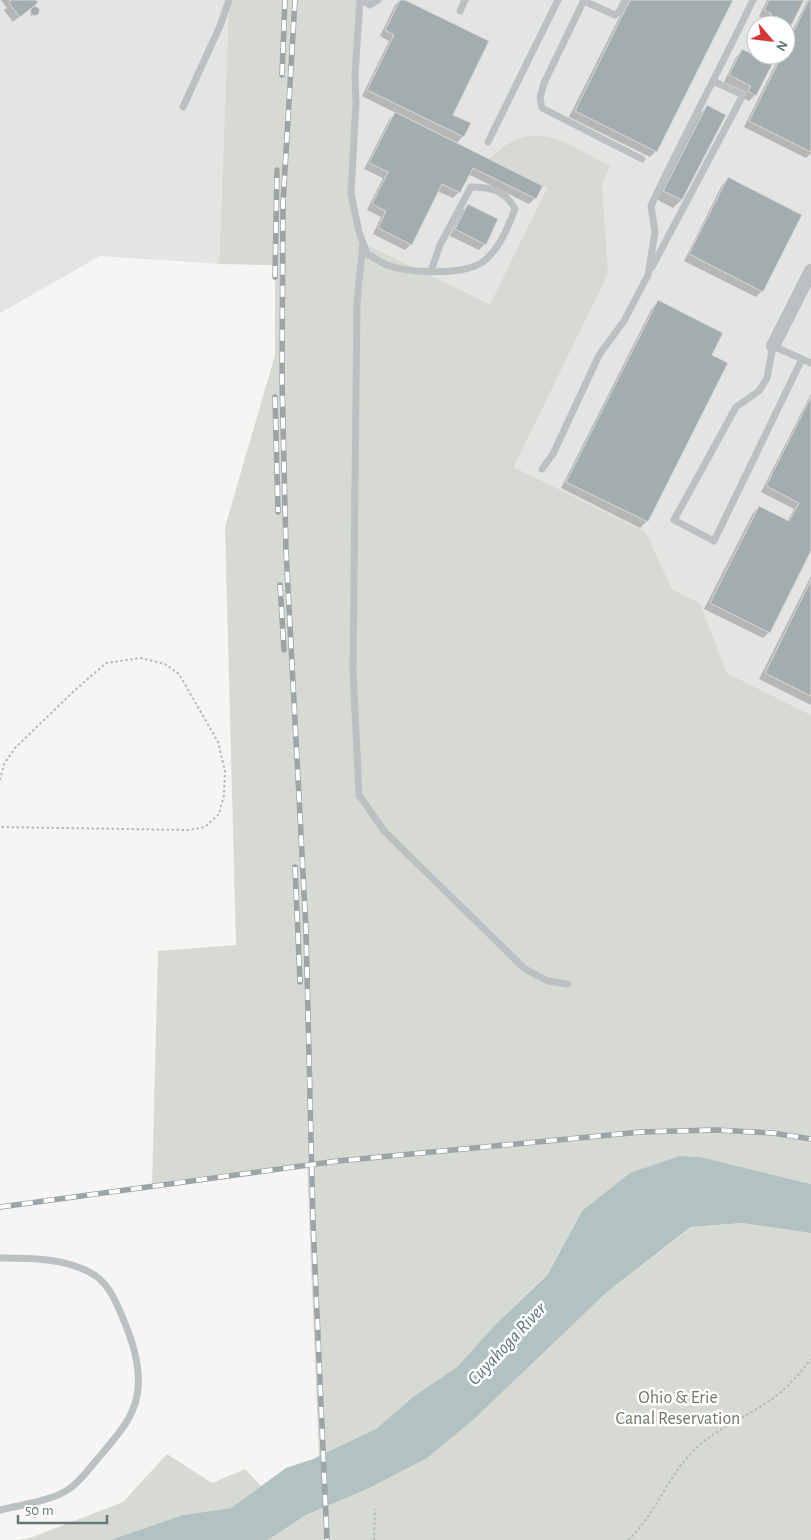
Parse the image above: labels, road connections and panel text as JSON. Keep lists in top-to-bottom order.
{
  "water": ["Cuyahoga River"],
  "parks": ["Ohio & Erie Canal Reservation"],
  "scale_bar": "50 m",
  "north": "bottom right"
}
